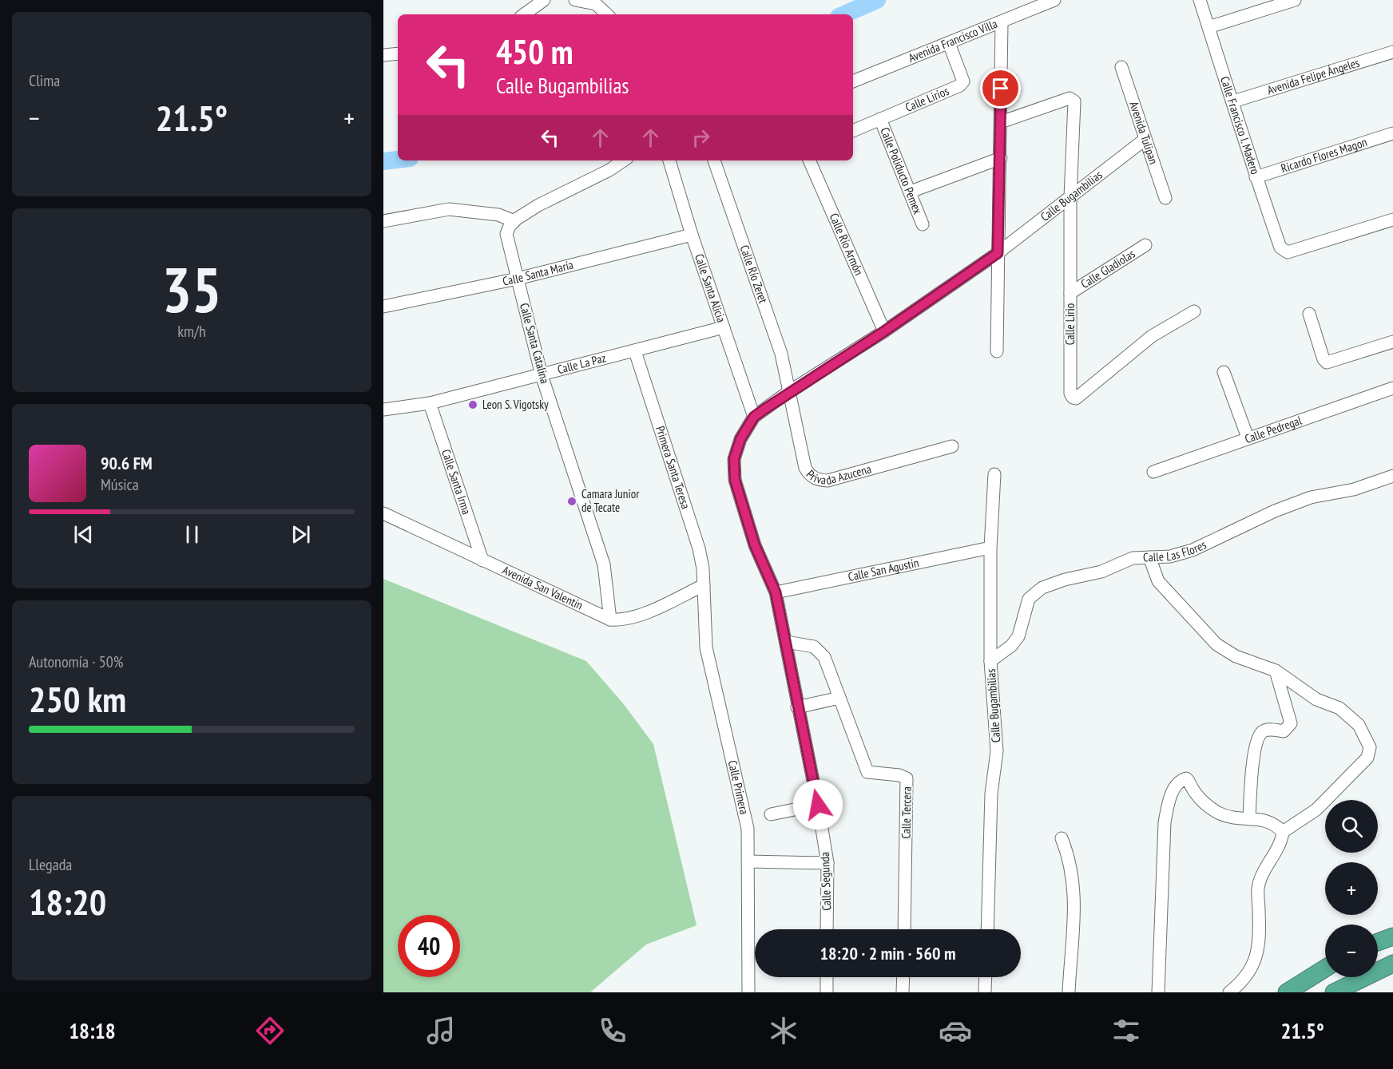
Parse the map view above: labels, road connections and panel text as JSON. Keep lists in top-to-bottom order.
{
  "streets": {
    "street": [
      "Avenida Francisco Villa",
      "Avenida Felipe Ángeles",
      "Calle Lirios",
      "Calle Francisco I. Madero",
      "Avenida Tulipan",
      "Ricardo Flores Magon",
      "Calle Poliducto Pemex",
      "Calle Bugambilias",
      "Calle Río Armón",
      "Calle Gladiolas",
      "Calle Santa María",
      "Calle Río Zeret",
      "Calle Santa Alicia",
      "Calle Lirio",
      "Calle Santa Catalina",
      "Calle La Paz",
      "Calle Pedregal",
      "Primera Santa Teresa",
      "Privada Azucena",
      "Calle Santa Irma",
      "Calle Las Flores",
      "Calle San Agustín",
      "Avenida San Valentín",
      "Calle Primera",
      "Calle Tercera",
      "Calle Segunda"
    ]
  },
  "crossings": [
    ["Avenida Francisco Villa", "Calle Lirios"],
    ["Avenida Felipe Ángeles", "Calle Francisco I. Madero"],
    ["Calle Lirios", "Calle Poliducto Pemex"],
    ["Calle Francisco I. Madero", "Ricardo Flores Magon"],
    ["Avenida Tulipan", "Calle Bugambilias"],
    ["Calle Bugambilias", "Calle Lirio"],
    ["Calle Bugambilias", "Calle Las Flores"],
    ["Calle Bugambilias", "Calle San Agustín"],
    ["Calle Bugambilias", "Calle Segunda"],
    ["Calle Río Armón", "Calle Segunda"],
    ["Calle Gladiolas", "Calle Lirio"],
    ["Calle Santa María", "Calle Santa Alicia"],
    ["Calle Santa María", "Calle Santa Catalina"],
    ["Calle Río Zeret", "Privada Azucena"],
    ["Calle Río Zeret", "Calle Segunda"],
    ["Calle Santa Alicia", "Calle La Paz"],
    ["Calle Santa Alicia", "Calle Segunda"],
    ["Calle Santa Catalina", "Calle La Paz"],
    ["Calle Santa Catalina", "Avenida San Valentín"],
    ["Calle La Paz", "Primera Santa Teresa"],
    ["Calle La Paz", "Calle Santa Irma"],
    ["Primera Santa Teresa", "Avenida San Valentín"],
    ["Primera Santa Teresa", "Calle Primera"],
    ["Privada Azucena", "Calle Segunda"],
    ["Calle Santa Irma", "Avenida San Valentín"],
    ["Calle San Agustín", "Calle Segunda"],
    ["Avenida San Valentín", "Calle Primera"],
    ["Calle Tercera", "Calle Segunda"]
  ],
  "places": ["Leon S. Vigotsky", "Camara Junior de Tecate"],
  "page": {
    "tile": [
      "Clima",
      ["35", "km/h"],
      ["Autonomía · 50%", "250 km"],
      ["Llegada", "18:20"]
    ],
    "turn": ["450 m", "Calle Bugambilias"],
    "heat": ["−", "21.5°", "+"],
    "song": ["90.6 FM", "Música"],
    "map_buttons": ["+", "−"],
    "limit": "40",
    "trip": "18:20 · 2 min · 560 m",
    "tabs": ["18:18", "21.5°"]
  }
}
